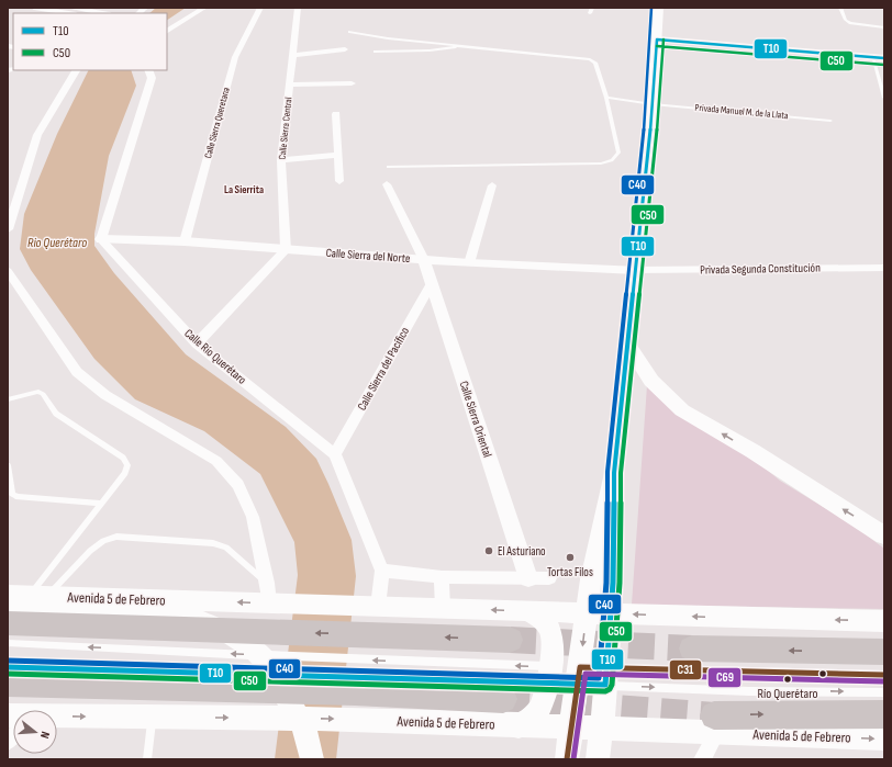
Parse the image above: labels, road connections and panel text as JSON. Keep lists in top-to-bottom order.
{
  "streets": {
    "highway": ["Avenida 5 de Febrero"],
    "street": [
      "Calle Sierra Queretana",
      "Calle Sierra Central",
      "Calle Sierra del Norte",
      "Privada Segunda Constitución",
      "Calle Río Querétaro",
      "Calle Sierra del Pacífico",
      "Calle Sierra Oriental"
    ],
    "lane": ["Privada Manuel M. de la Llata"]
  },
  "crossings": [
    ["Calle Sierra Queretana", "Calle Sierra del Norte"],
    ["Calle Sierra Central", "Calle Sierra del Norte"],
    ["Calle Sierra del Norte", "Privada Segunda Constitución"],
    ["Calle Sierra del Norte", "Calle Río Querétaro"],
    ["Calle Sierra del Norte", "Calle Sierra Oriental"],
    ["Calle Río Querétaro", "Calle Sierra del Pacífico"],
    ["Calle Río Querétaro", "Avenida 5 de Febrero"],
    ["Calle Sierra del Pacífico", "Calle Sierra Oriental"]
  ],
  "districts": ["La Sierrita"],
  "water": ["Rio Querétaro"],
  "places": ["El Asturiano", "Tortas Filos", "Río Querétaro"],
  "lines": [
    "transit line C40",
    "transit line T10",
    "transit line C50",
    "transit line C31",
    "transit line C69"
  ],
  "legend": ["T10", "C50"],
  "north": "right"
}
